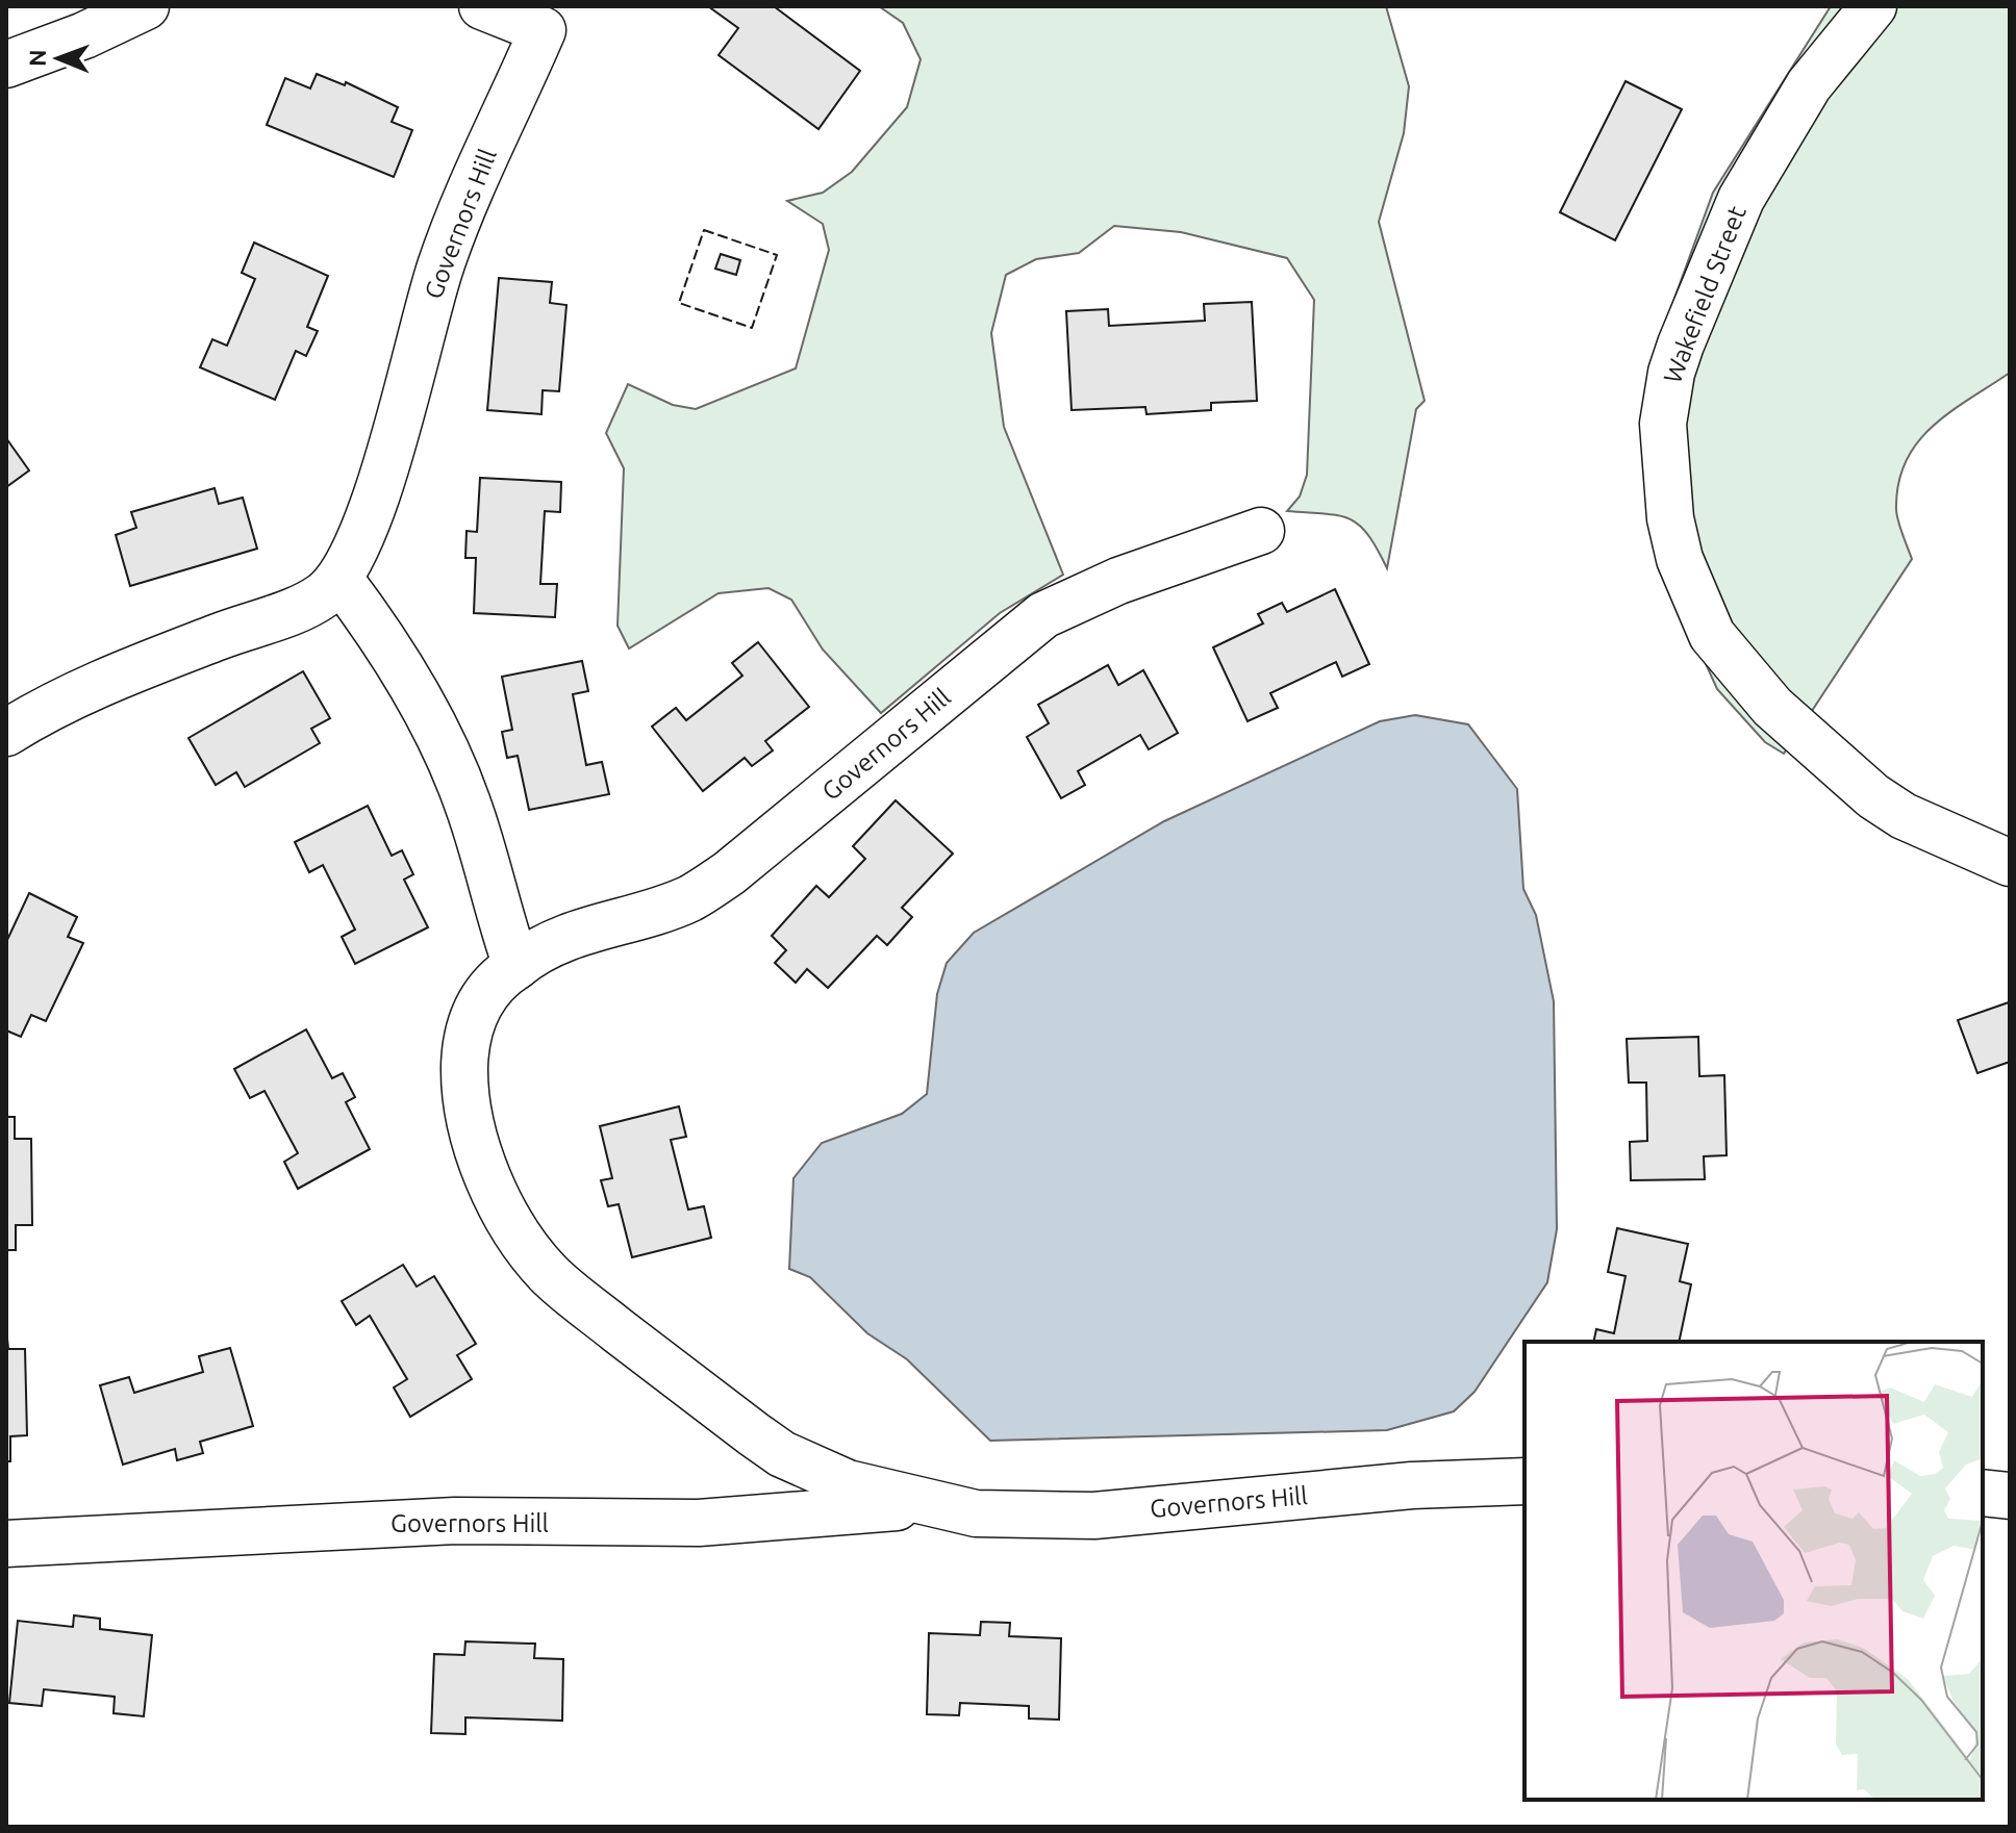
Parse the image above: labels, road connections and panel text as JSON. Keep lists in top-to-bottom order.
{
  "streets": {
    "street": ["Governors Hill", "Wakefield Street"]
  },
  "north": "left"
}
